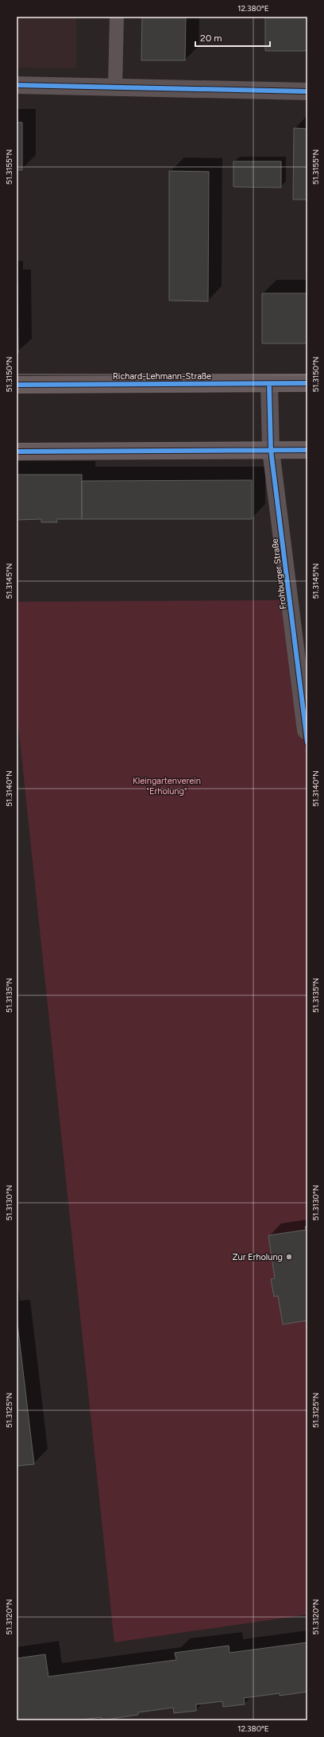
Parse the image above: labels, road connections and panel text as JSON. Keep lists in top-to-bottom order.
{
  "streets": {
    "main road": ["Richard-Lehmann-Straße"],
    "street": ["Frohburger Straße"]
  },
  "crossings": [
    ["Richard-Lehmann-Straße", "Frohburger Straße"]
  ],
  "parks": ["Kleingartenverein \"Erholung\""],
  "places": ["Zur Erholung"],
  "scale_bar": "20 m",
  "coordinates": [
    "12.380°E",
    "51.3155°N",
    "51.3150°N",
    "51.3145°N",
    "51.3140°N",
    "51.3135°N",
    "51.3130°N",
    "51.3125°N",
    "51.3120°N"
  ]
}
